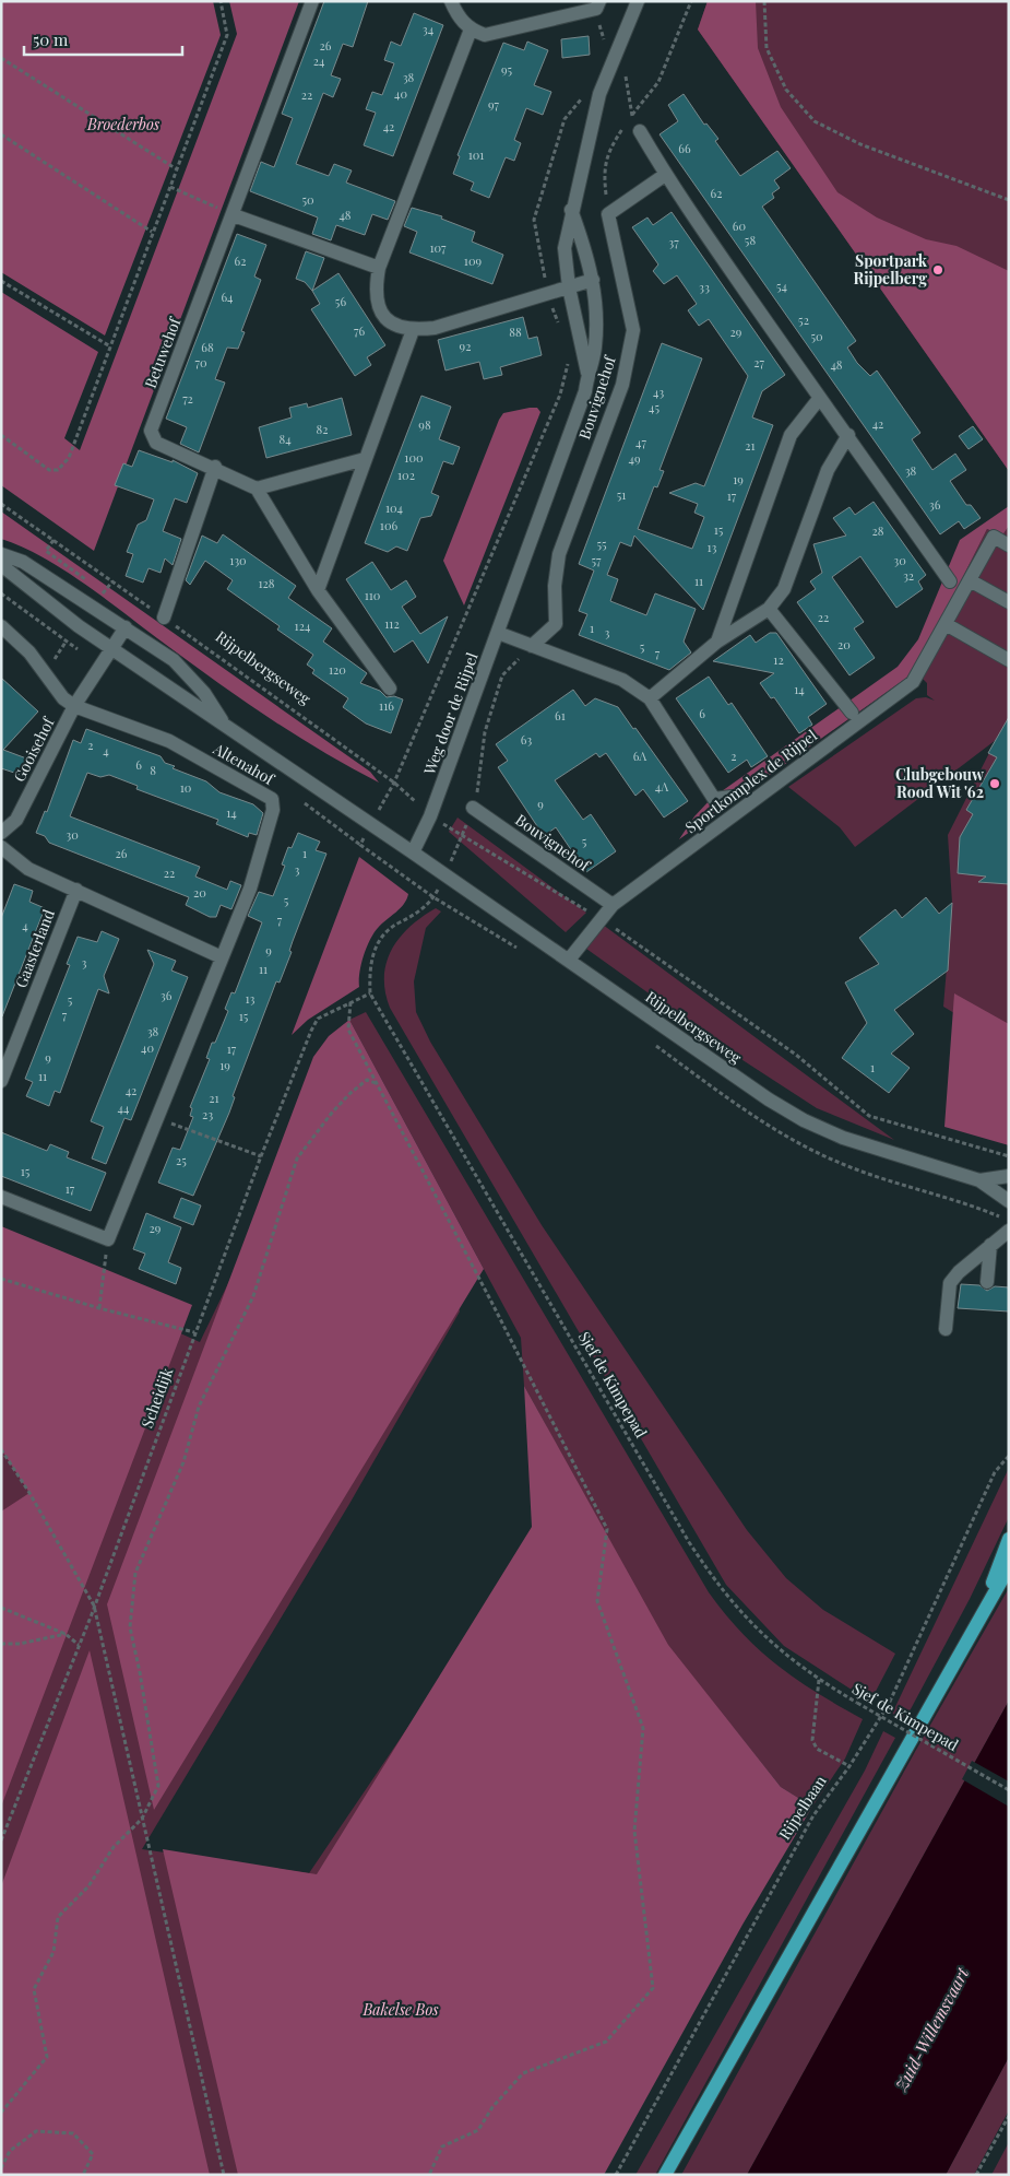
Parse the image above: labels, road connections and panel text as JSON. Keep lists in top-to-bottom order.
{
  "streets": {
    "street": [
      "Betuwehof",
      "Bouvignehof",
      "Rijpelbergseweg",
      "Weg door de Rijpel",
      "Gooisehof",
      "Altenahof",
      "Sportkomplex de Rijpel",
      "Gaasterland"
    ],
    "path": ["Sjef de Kimpepad", "Scheidijk", "Rijpelbaan"]
  },
  "crossings": [
    ["Bouvignehof", "Sportkomplex de Rijpel"],
    ["Rijpelbergseweg", "Weg door de Rijpel"],
    ["Rijpelbergseweg", "Sportkomplex de Rijpel"],
    ["Gooisehof", "Altenahof"],
    ["Sjef de Kimpepad", "Scheidijk"]
  ],
  "water": ["Zuid-Willemsvaart"],
  "parks": ["Broederbos", "Bakelse Bos"],
  "places": ["Sportpark Rijpelberg", "Clubgebouw Rood Wit '62"],
  "house_numbers": [
    "34",
    "26",
    "24",
    "95",
    "38",
    "40",
    "22",
    "97",
    "42",
    "66",
    "101",
    "62",
    "50",
    "48",
    "60",
    "58",
    "37",
    "107",
    "62",
    "109",
    "54",
    "33",
    "64",
    "56",
    "52",
    "76",
    "88",
    "29",
    "50",
    "92",
    "68",
    "70",
    "27",
    "48",
    "43",
    "72",
    "45",
    "42",
    "98",
    "82",
    "84",
    "47",
    "21",
    "100",
    "49",
    "38",
    "102",
    "19",
    "51",
    "17",
    "36",
    "104",
    "106",
    "15",
    "28",
    "55",
    "13",
    "130",
    "57",
    "30",
    "32",
    "11",
    "128",
    "110",
    "22",
    "112",
    "124",
    "1",
    "3",
    "20",
    "5",
    "7",
    "12",
    "120",
    "14",
    "116",
    "6",
    "61",
    "63",
    "2",
    "4",
    "6A",
    "2",
    "6",
    "8",
    "4A",
    "10",
    "9",
    "14",
    "30",
    "5",
    "26",
    "1",
    "3",
    "22",
    "20",
    "5",
    "7",
    "4",
    "9",
    "3",
    "11",
    "36",
    "13",
    "5",
    "7",
    "15",
    "38",
    "40",
    "17",
    "9",
    "19",
    "1",
    "11",
    "42",
    "21",
    "44",
    "23",
    "25",
    "15",
    "17",
    "29"
  ],
  "scale_bar": "50 m"
}
